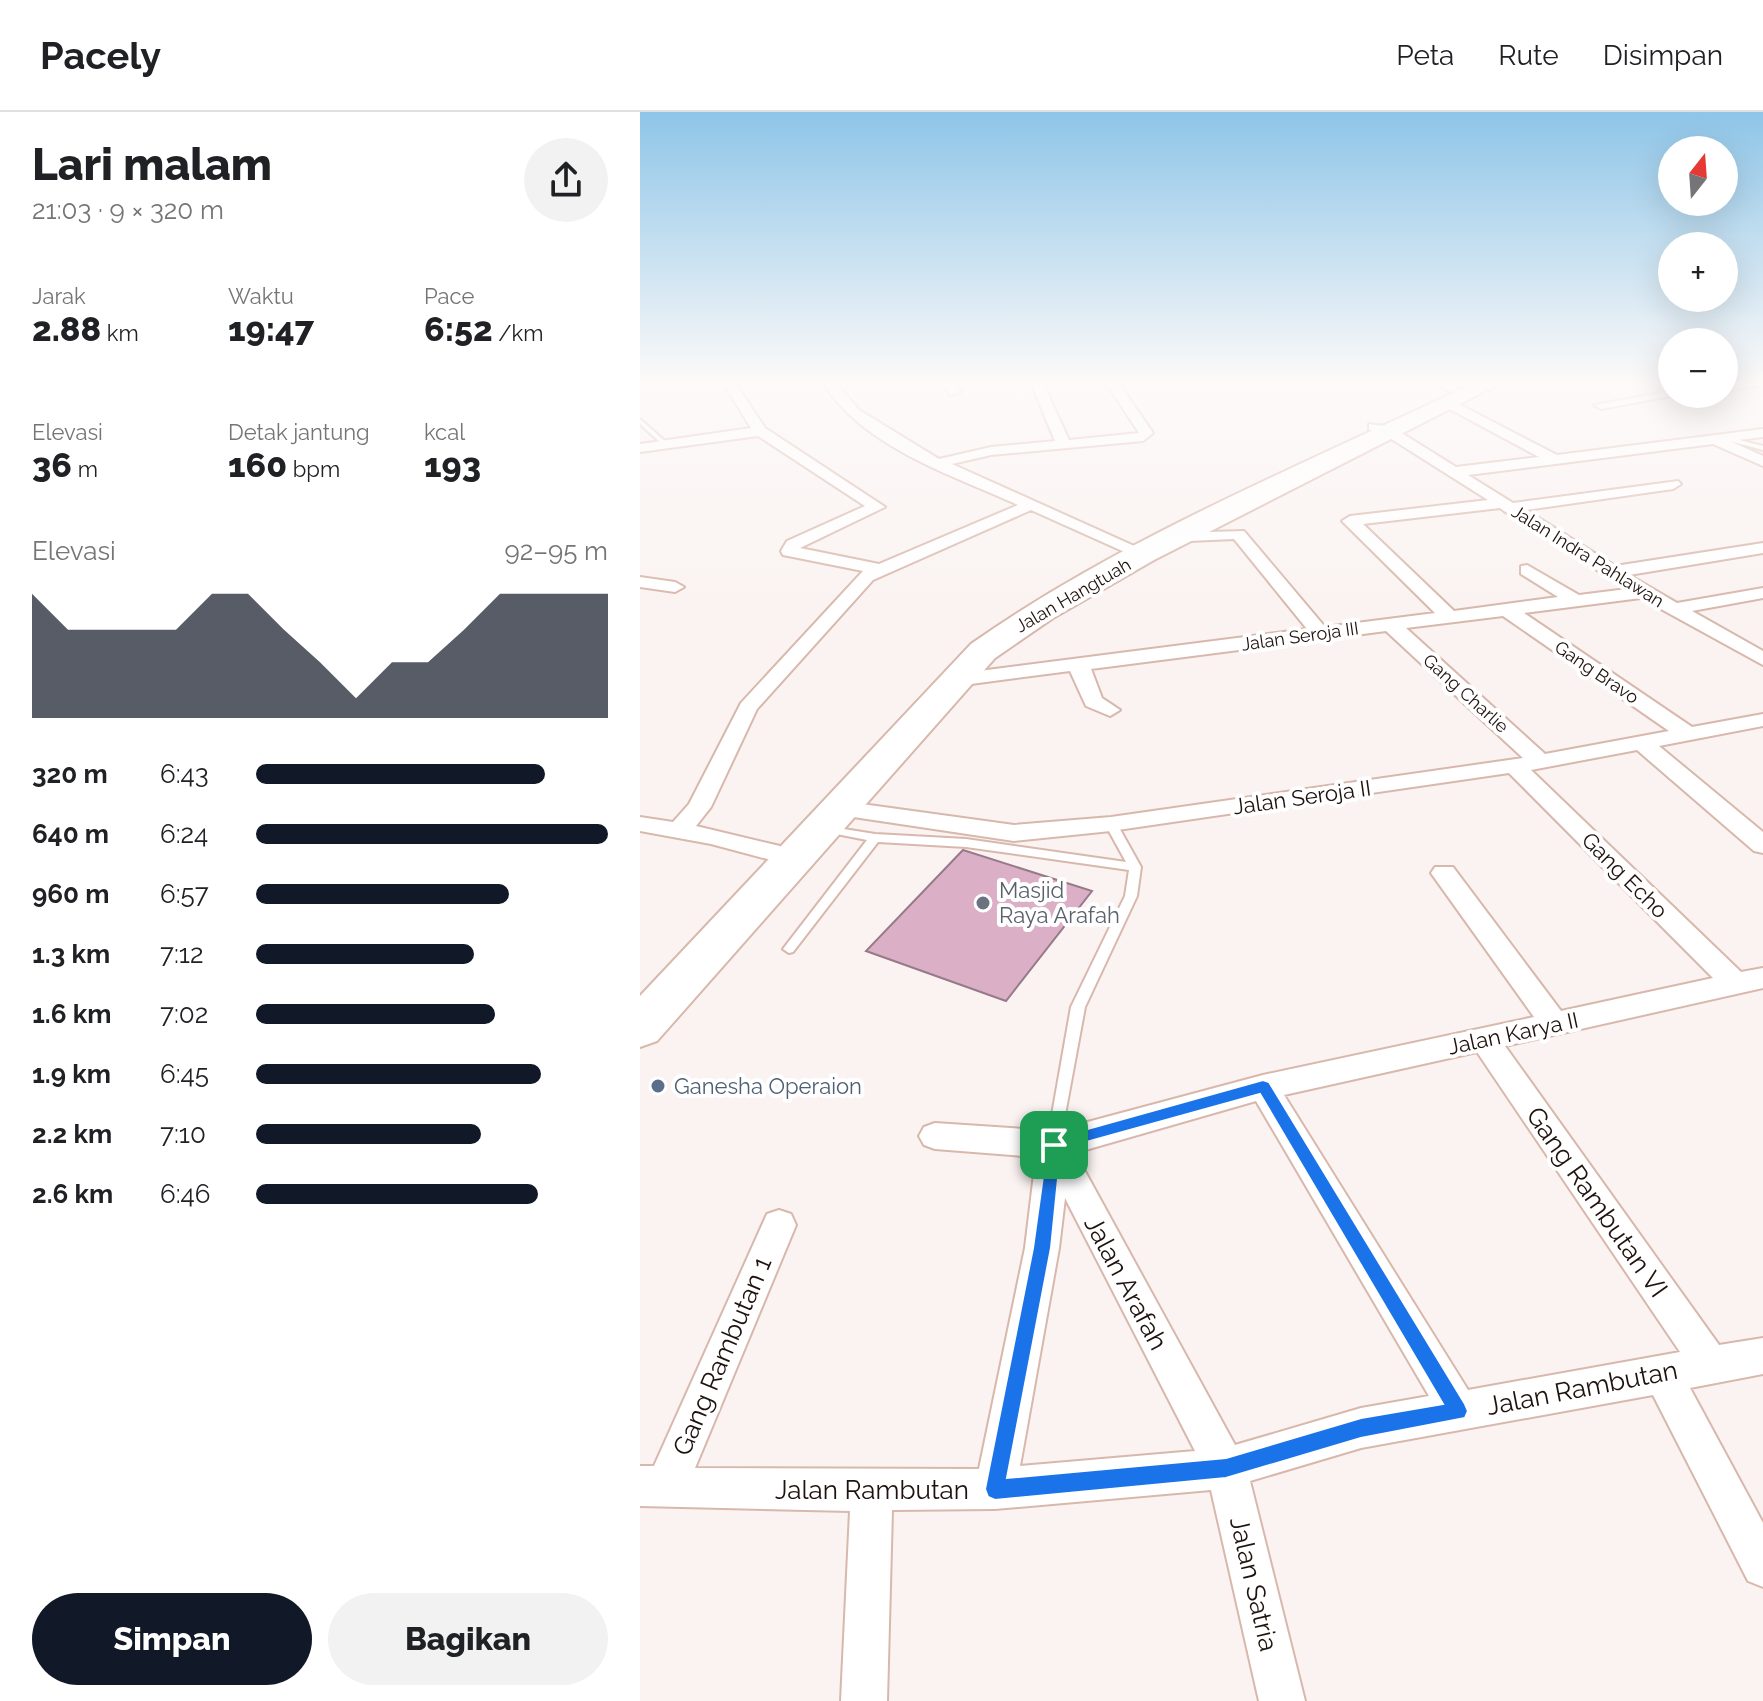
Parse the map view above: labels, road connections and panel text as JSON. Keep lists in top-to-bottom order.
{
  "streets": {
    "highway": ["Jalan Hangtuah"],
    "street": [
      "Jalan Indra Pahlawan",
      "Jalan Seroja III",
      "Gang Bravo",
      "Gang Charlie",
      "Jalan Seroja II",
      "Gang Echo",
      "Jalan Karya II",
      "Gang Rambutan VI",
      "Jalan Arafah",
      "Gang Rambutan 1",
      "Jalan Rambutan",
      "Jalan Satria"
    ]
  },
  "crossings": [
    ["Jalan Indra Pahlawan", "Jalan Seroja III"],
    ["Jalan Hangtuah", "Jalan Seroja III"],
    ["Jalan Hangtuah", "Jalan Seroja II"],
    ["Jalan Seroja III", "Gang Bravo"],
    ["Jalan Seroja III", "Gang Charlie"],
    ["Gang Bravo", "Jalan Seroja II"],
    ["Gang Charlie", "Jalan Seroja II"],
    ["Jalan Seroja II", "Gang Echo"],
    ["Gang Echo", "Jalan Karya II"],
    ["Jalan Karya II", "Gang Rambutan VI"],
    ["Jalan Karya II", "Jalan Arafah"],
    ["Gang Rambutan VI", "Jalan Rambutan"],
    ["Jalan Arafah", "Jalan Rambutan"],
    ["Jalan Arafah", "Jalan Satria"],
    ["Gang Rambutan 1", "Jalan Rambutan"],
    ["Jalan Rambutan", "Jalan Satria"]
  ],
  "places": ["Masjid Raya Arafah", "Ganesha Operaion"],
  "north": "top",
  "page": {
    "header": "Pacely",
    "nav": ["Peta", "Rute", "Disimpan"],
    "heading": ["Lari malam", "21:03 · 9 × 320 m"],
    "map_buttons": ["+", "−"],
    "stats": [
      ["Jarak", "2.88 km"],
      ["Waktu", "19:47"],
      ["Pace", "6:52 /km"],
      ["Elevasi", "36 m"],
      ["Detak jantung", "160 bpm"],
      ["kcal", "193"]
    ],
    "chart": ["Elevasi", "92–95 m"],
    "list": [
      {
        "name": "320 m",
        "note": "6:43"
      },
      {
        "name": "640 m",
        "note": "6:24"
      },
      {
        "name": "960 m",
        "note": "6:57"
      },
      {
        "name": "1.3 km",
        "note": "7:12"
      },
      {
        "name": "1.6 km",
        "note": "7:02"
      },
      {
        "name": "1.9 km",
        "note": "6:45"
      },
      {
        "name": "2.2 km",
        "note": "7:10"
      },
      {
        "name": "2.6 km",
        "note": "6:46"
      }
    ],
    "buttons": ["Simpan", "Bagikan"]
  }
}
